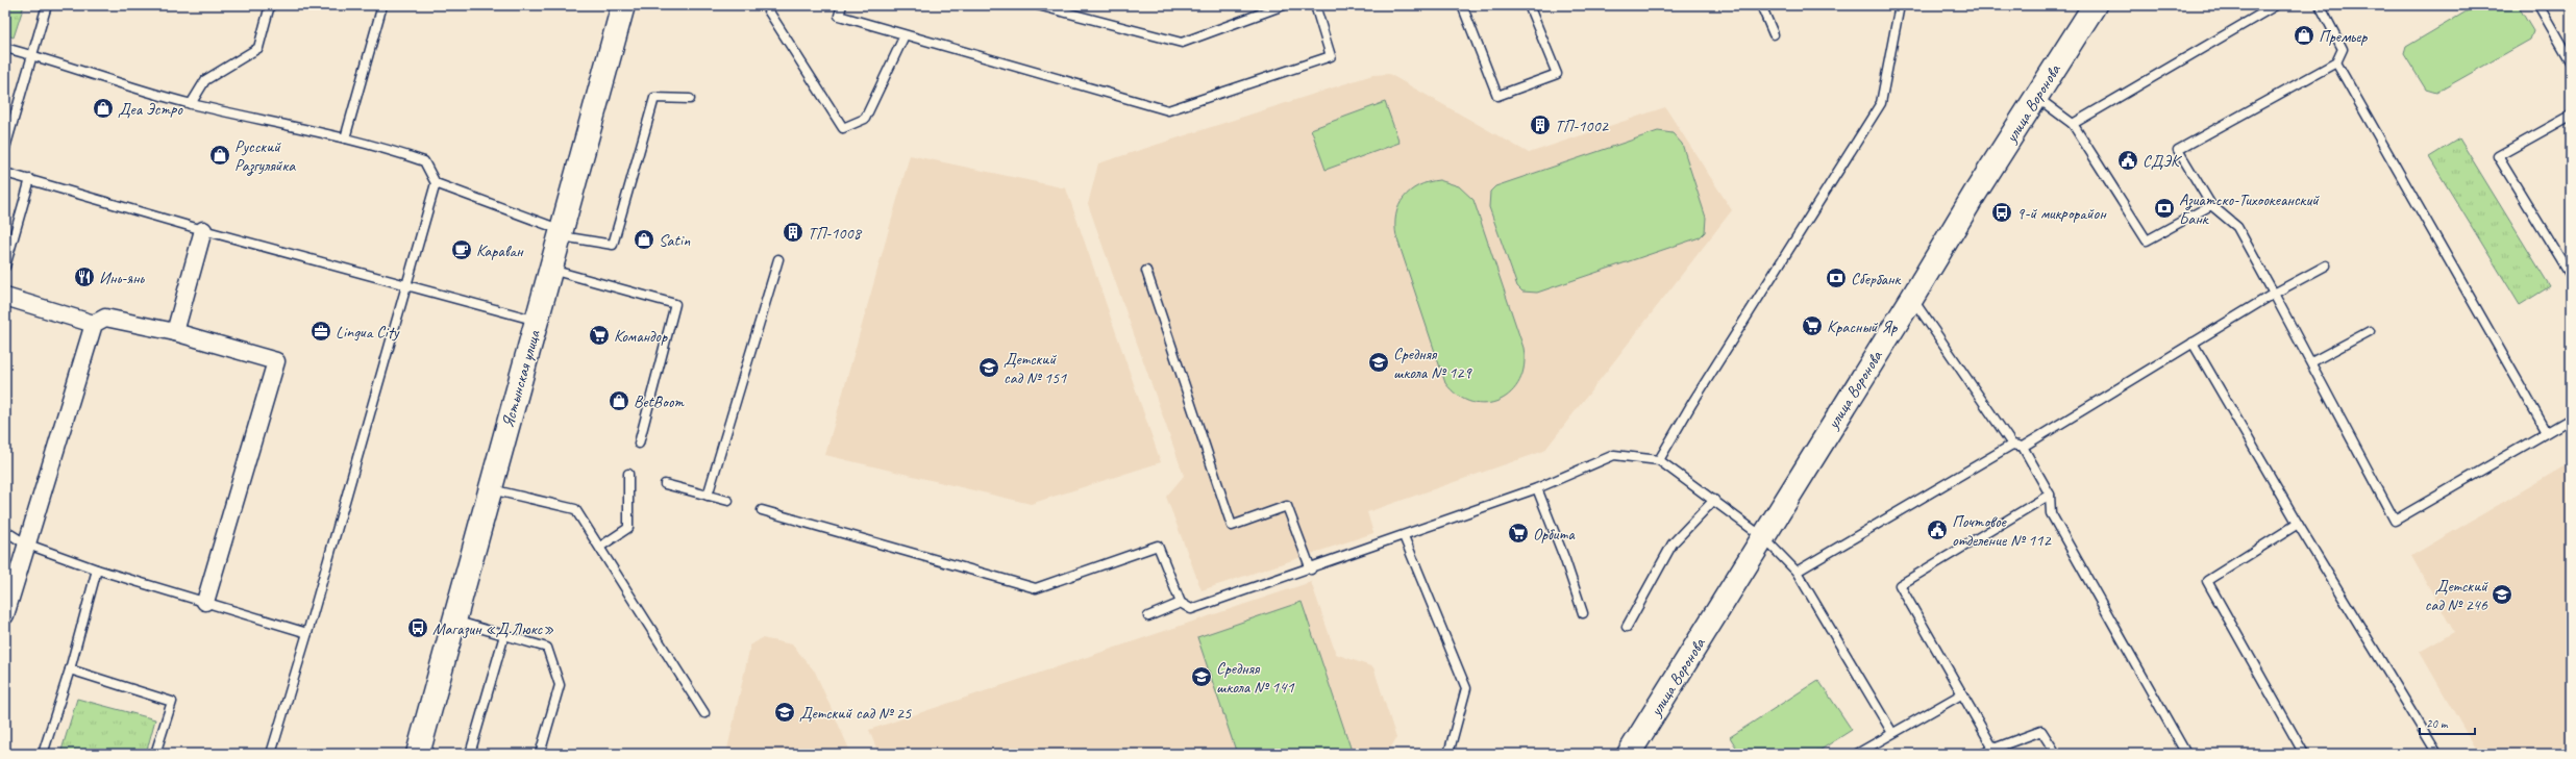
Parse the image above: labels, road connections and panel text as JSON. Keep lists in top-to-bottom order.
{
  "streets": {
    "main road": ["улица Воронова", "Ястынская улица"]
  },
  "places": {
    "shop": [
      "Премьер",
      "Деа Эстро",
      "Русский Разгуляйка",
      "Satin",
      "BetBoom"
    ],
    "building": ["ТП-1002", "ТП-1008"],
    "public building": ["СДЭК", "Почтовое отделение № 112"],
    "bank": ["Азиатско-Тихоокеанский Банк", "Сбербанк"],
    "bus stop": ["9-й микрорайон", "Магазин «Д.Люкс»"],
    "cafe": ["Караван"],
    "restaurant": ["Инь-янь"],
    "supermarket": ["Красный Яр", "Командор", "Орбита"],
    "office": ["Lingua City"],
    "school or university": [
      "Средняя школа № 129",
      "Детский сад № 151",
      "Детский сад № 246",
      "Средняя школа № 141",
      "Детский сад № 25"
    ]
  },
  "scale_bar": "20 m"
}
